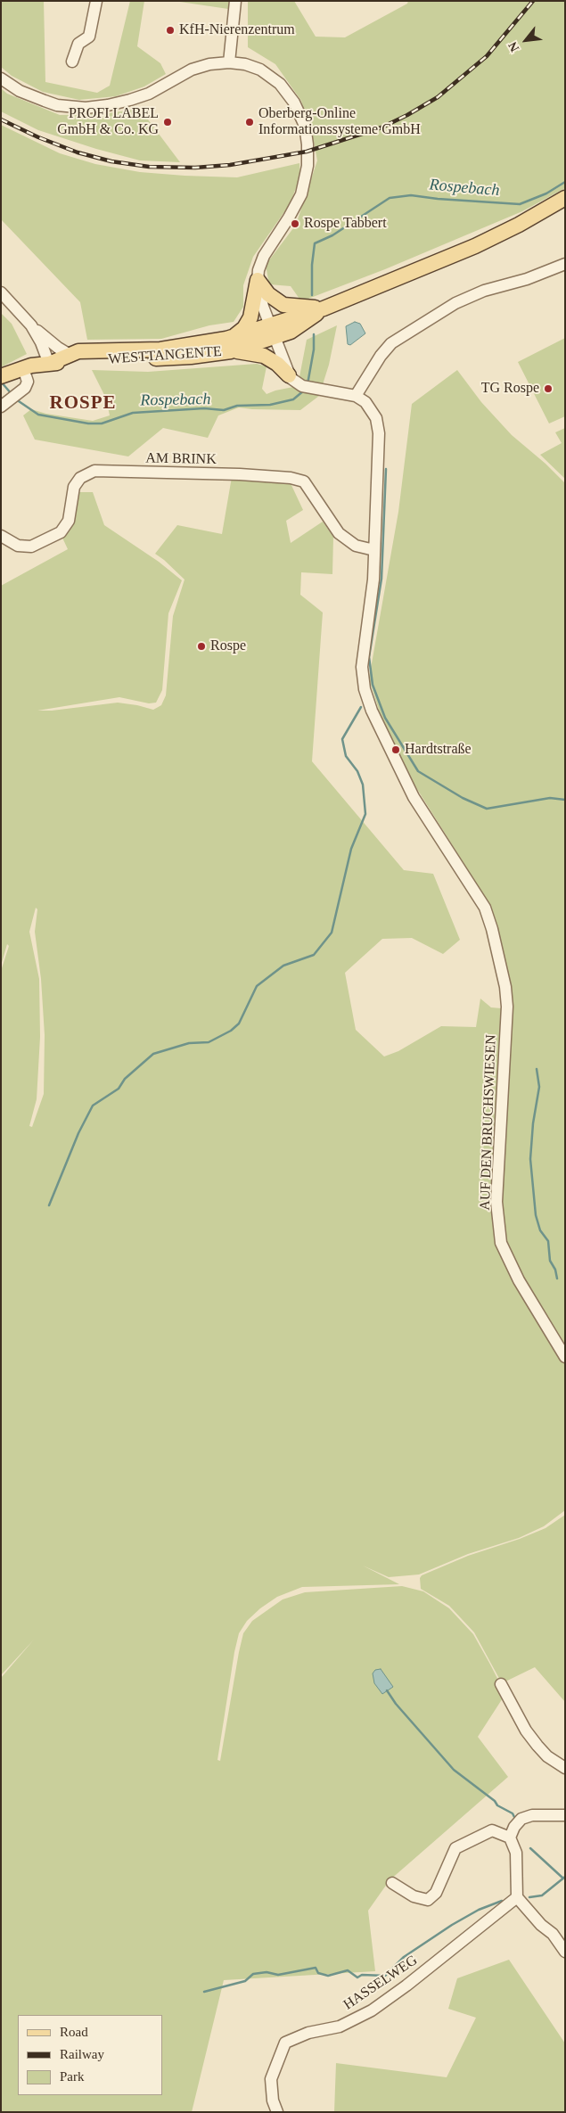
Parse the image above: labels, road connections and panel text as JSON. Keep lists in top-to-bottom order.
{
  "streets": {
    "main road": ["WESTTANGENTE"],
    "street": ["AM BRINK", "AUF DEN BRUCHSWIESEN", "HASSELWEG"]
  },
  "crossings": [
    ["AM BRINK", "AUF DEN BRUCHSWIESEN"]
  ],
  "districts": ["ROSPE"],
  "water": ["Rospebach"],
  "places": [
    "KfH-Nierenzentrum",
    "PROFI LABEL GmbH & Co. KG",
    "Oberberg-Online Informationssysteme GmbH",
    "Rospe Tabbert",
    "TG Rospe",
    "Rospe",
    "Hardtstraße"
  ],
  "legend": ["Road", "Railway", "Park"],
  "north": "bottom left"
}
